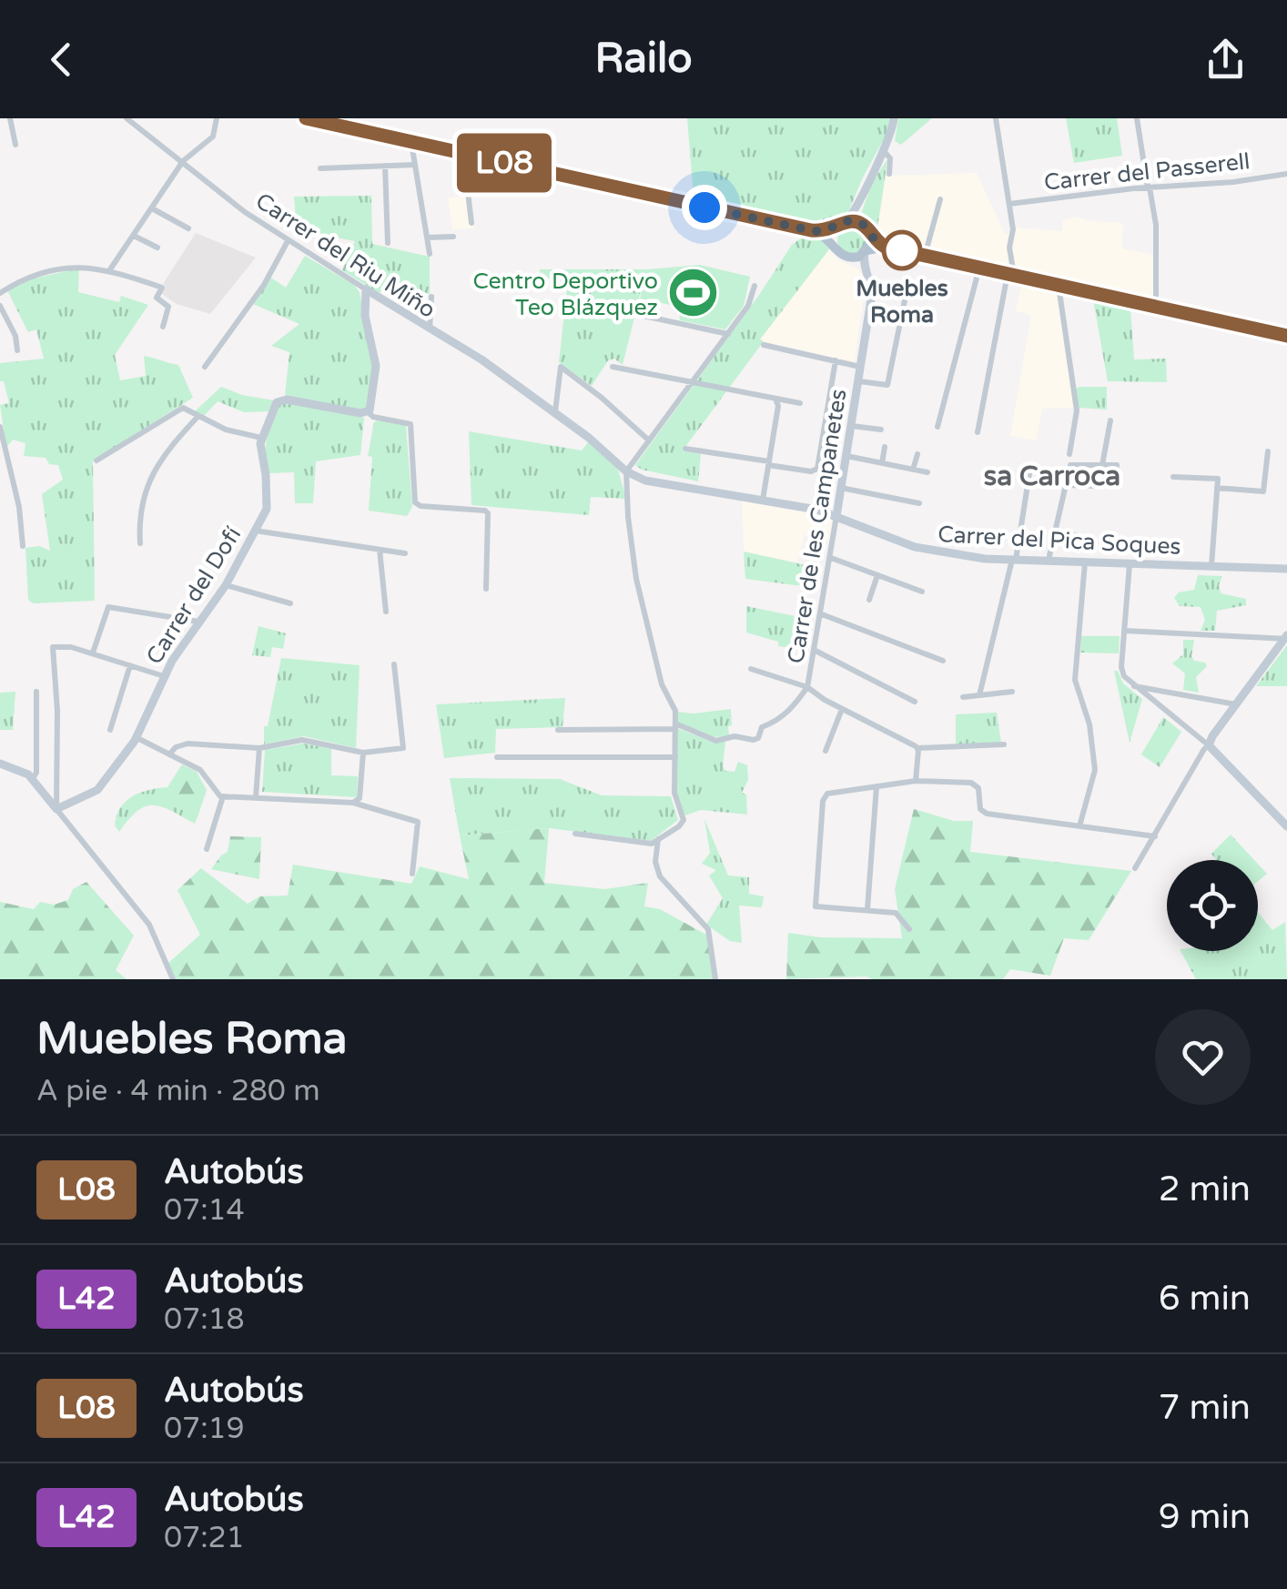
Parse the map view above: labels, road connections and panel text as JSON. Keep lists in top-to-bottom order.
{
  "streets": {
    "street": [
      "Carrer del Passerell",
      "Carrer del Riu Miño",
      "Carrer de les Campanetes",
      "Carrer del Pica Soques",
      "Carrer del Dofí"
    ]
  },
  "crossings": [
    ["Carrer del Riu Miño", "Carrer de les Campanetes"],
    ["Carrer del Riu Miño", "Carrer del Pica Soques"],
    ["Carrer de les Campanetes", "Carrer del Pica Soques"]
  ],
  "districts": ["sa Carroca"],
  "places": {
    "other": ["Muebles Roma"],
    "sports": ["Centro Deportivo Teo Blázquez"]
  },
  "lines": ["bus line L08"],
  "page": {
    "header": "Railo",
    "on_map": "L08",
    "heading": ["Muebles Roma", "A pie · 4 min · 280 m"],
    "list": [
      {
        "mark": "L08",
        "name": "Autobús",
        "note": "07:14",
        "value": "2 min"
      },
      {
        "mark": "L42",
        "name": "Autobús",
        "note": "07:18",
        "value": "6 min"
      },
      {
        "mark": "L08",
        "name": "Autobús",
        "note": "07:19",
        "value": "7 min"
      },
      {
        "mark": "L42",
        "name": "Autobús",
        "note": "07:21",
        "value": "9 min"
      }
    ]
  }
}
